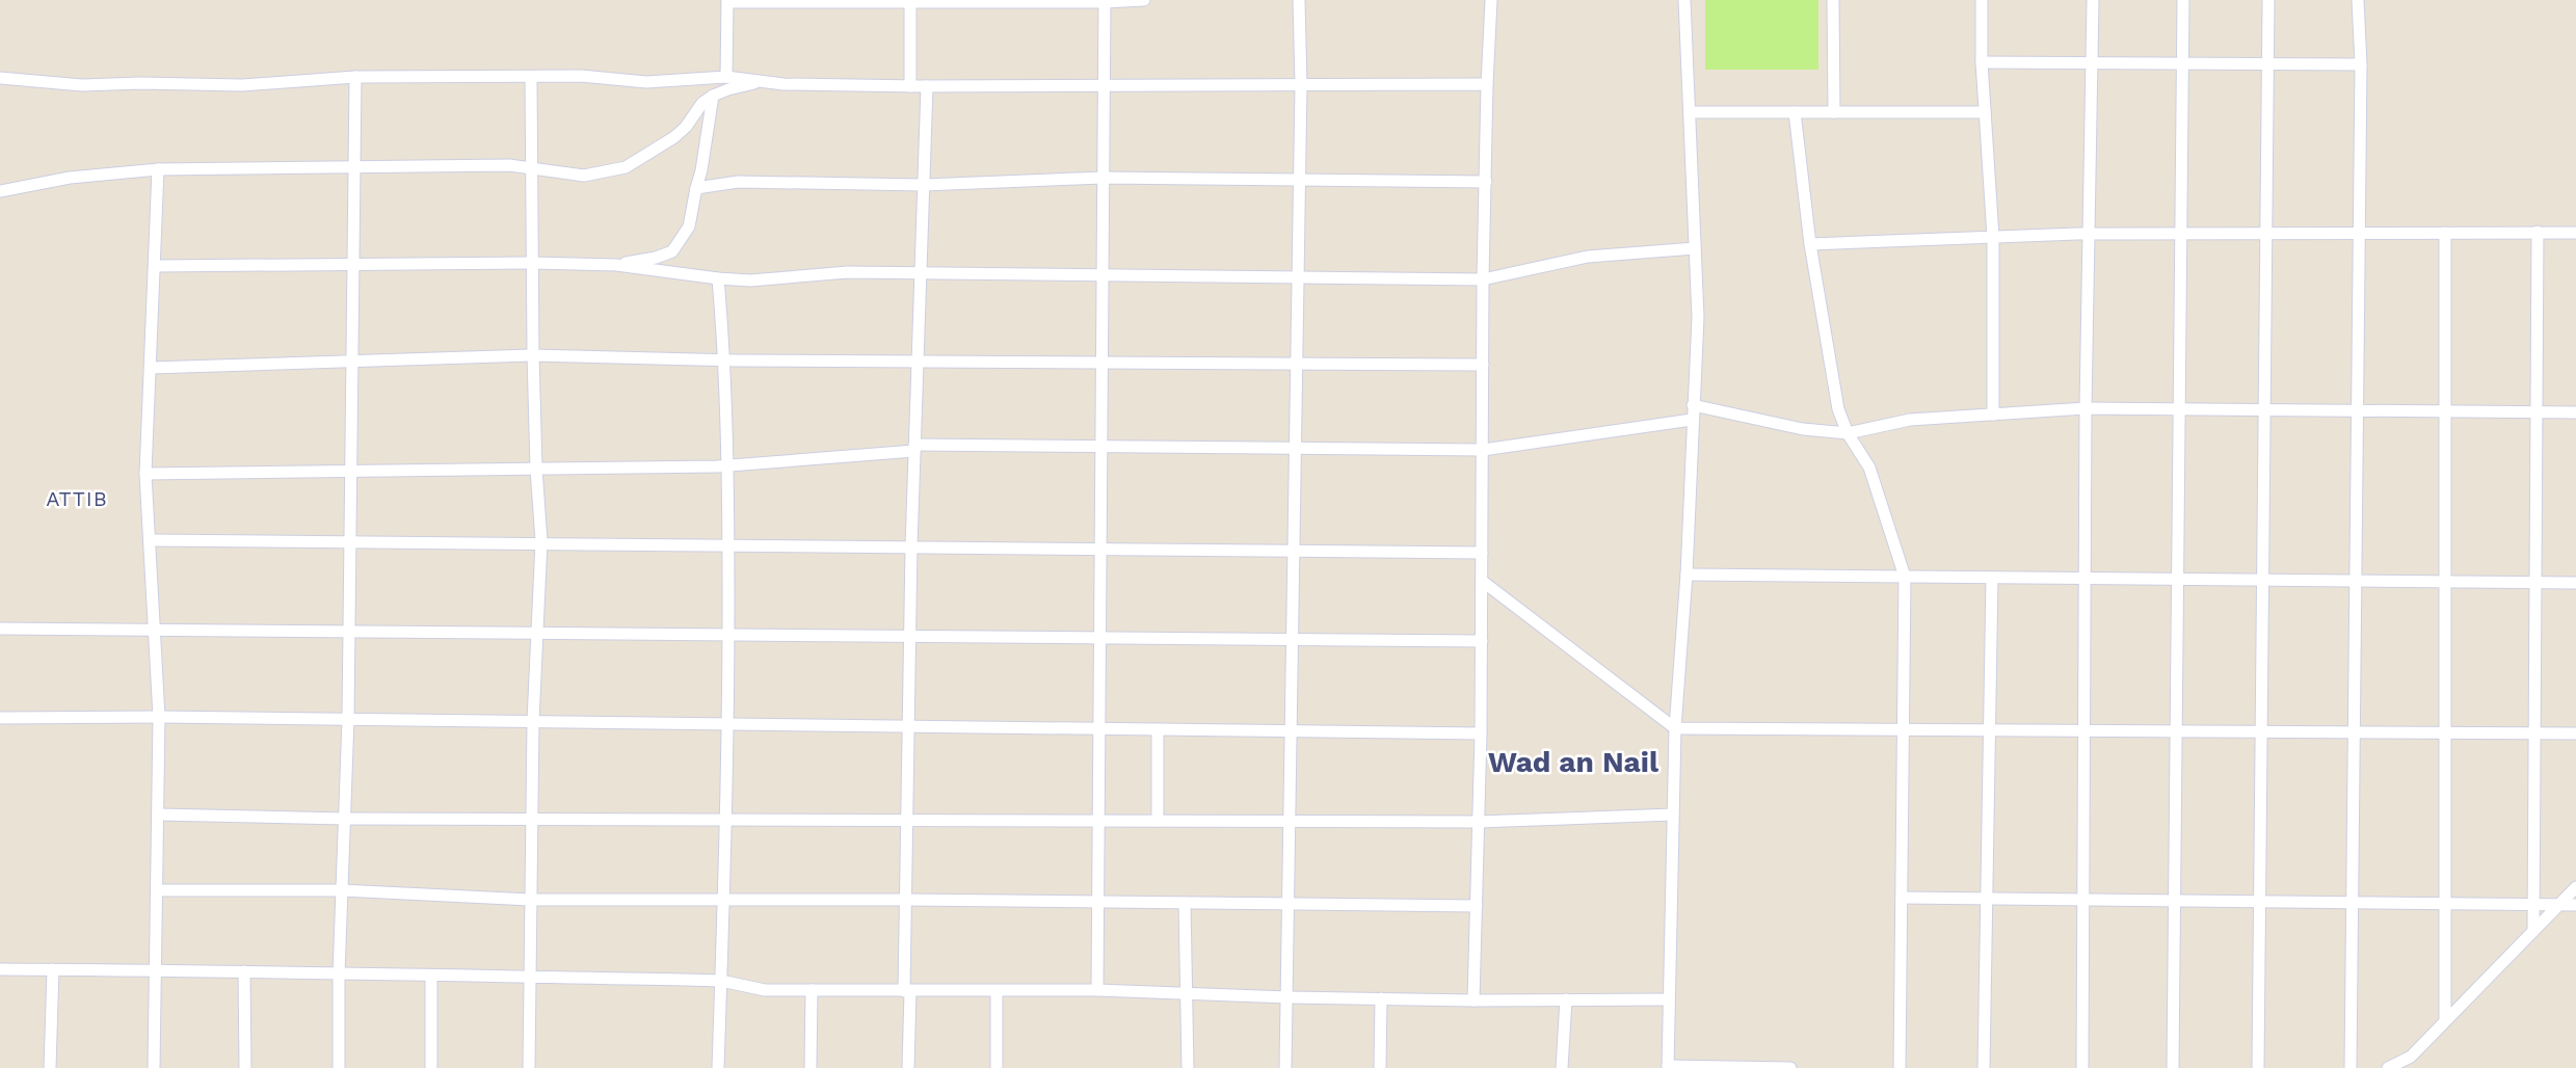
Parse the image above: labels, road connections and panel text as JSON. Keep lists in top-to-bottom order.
{
  "districts": ["ATTIB", "Wad an Nail"]
}
